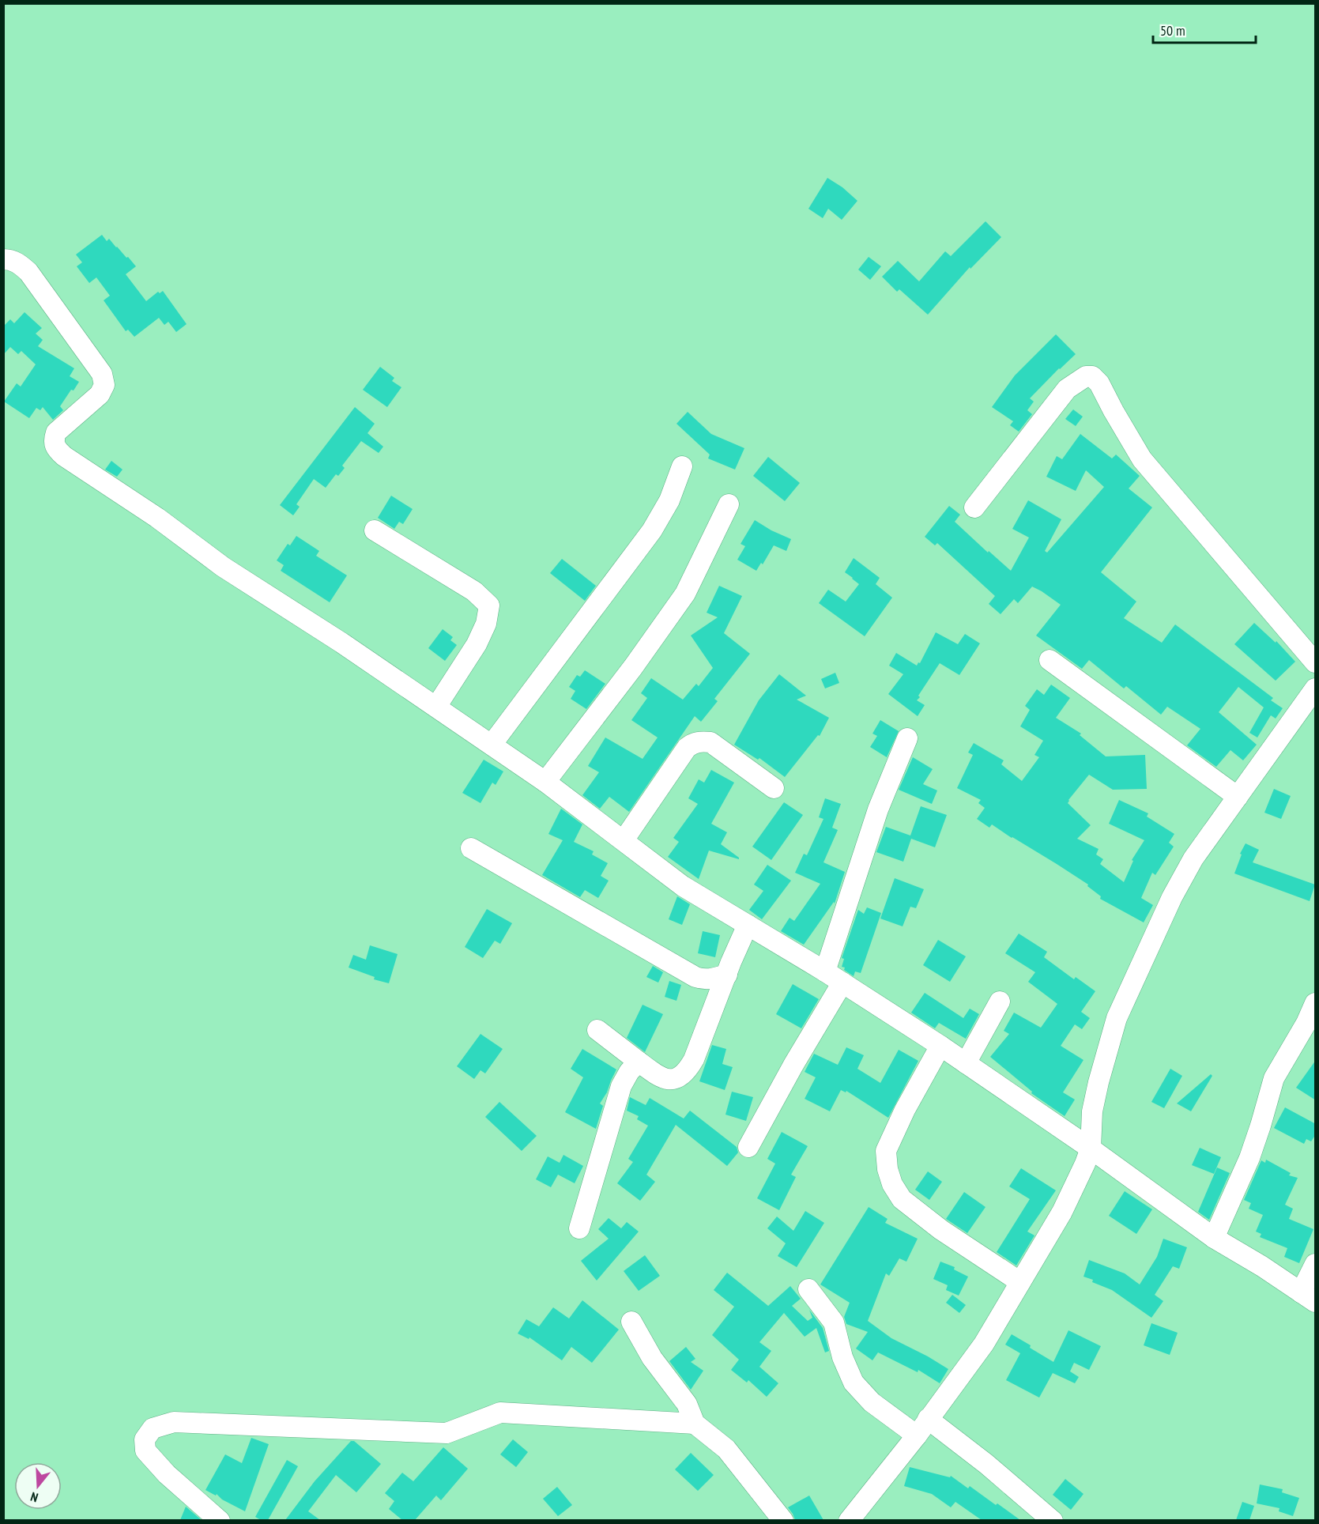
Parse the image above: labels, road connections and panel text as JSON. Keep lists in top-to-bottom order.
{
  "scale_bar": "50 m",
  "north": "bottom"
}
